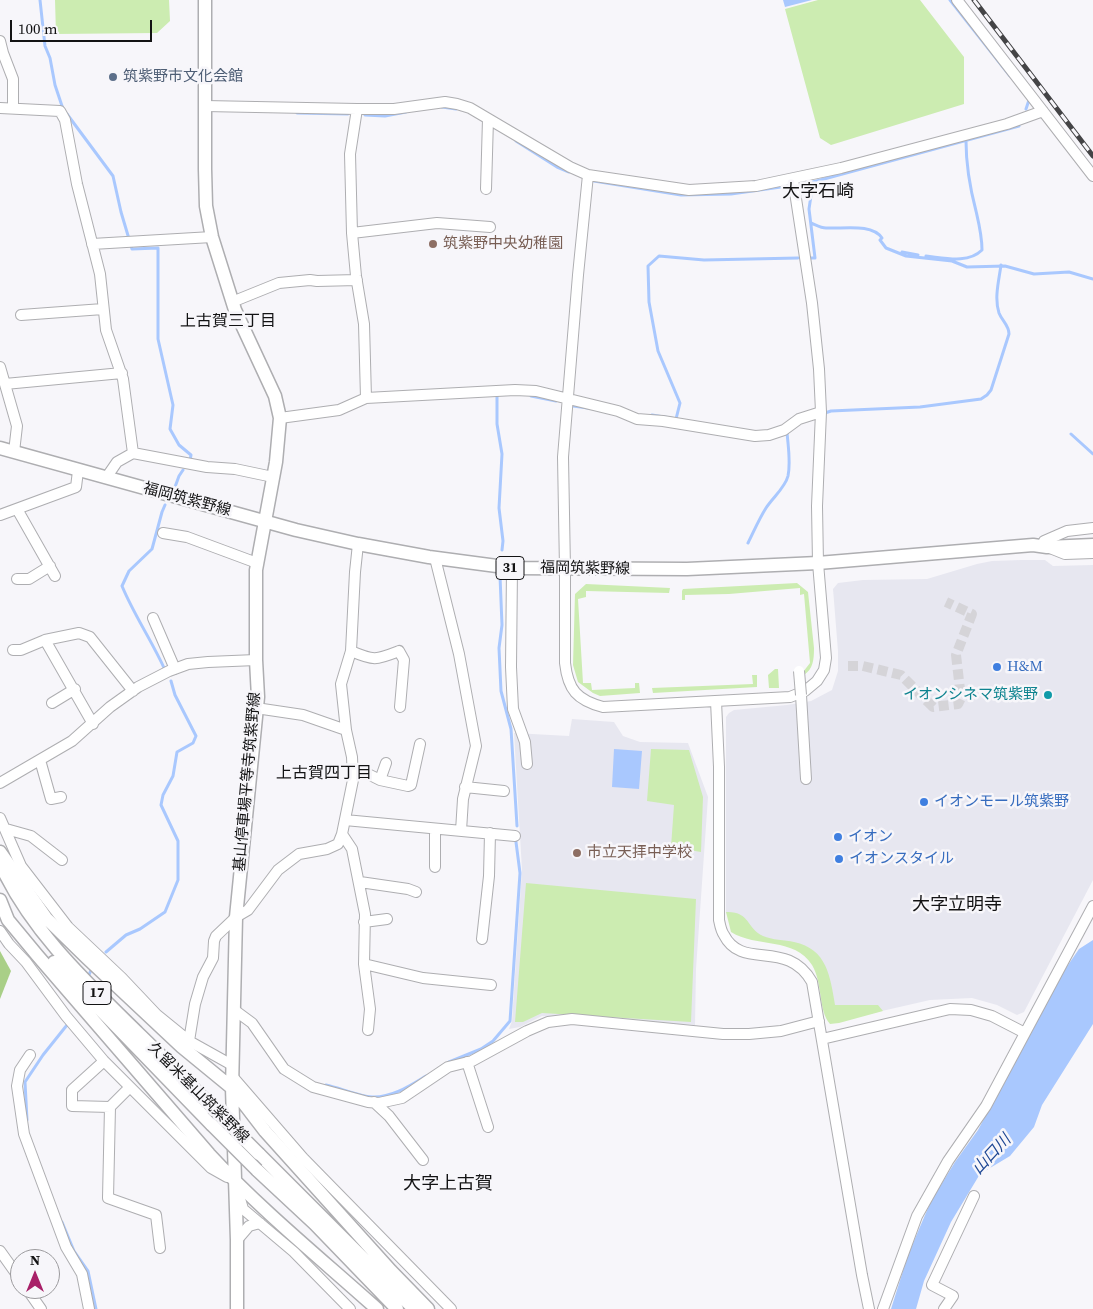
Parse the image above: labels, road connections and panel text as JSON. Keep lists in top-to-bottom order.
{
  "streets": {
    "main road": [
      "福岡筑紫野線",
      "31",
      "基山停車場平等寺筑紫野線",
      "17",
      "久留米基山筑紫野線"
    ]
  },
  "crossings": [
    ["福岡筑紫野線", "基山停車場平等寺筑紫野線"]
  ],
  "districts": [
    "大字石崎",
    "上古賀三丁目",
    "上古賀四丁目",
    "大字立明寺",
    "大字上古賀"
  ],
  "water": ["山口川"],
  "places": [
    "筑紫野市文化会館",
    "筑紫野中央幼稚園",
    "H&M",
    "イオンシネマ筑紫野",
    "イオンモール筑紫野",
    "イオン",
    "市立天拝中学校",
    "イオンスタイル"
  ],
  "scale_bar": "100 m",
  "north": "top"
}
